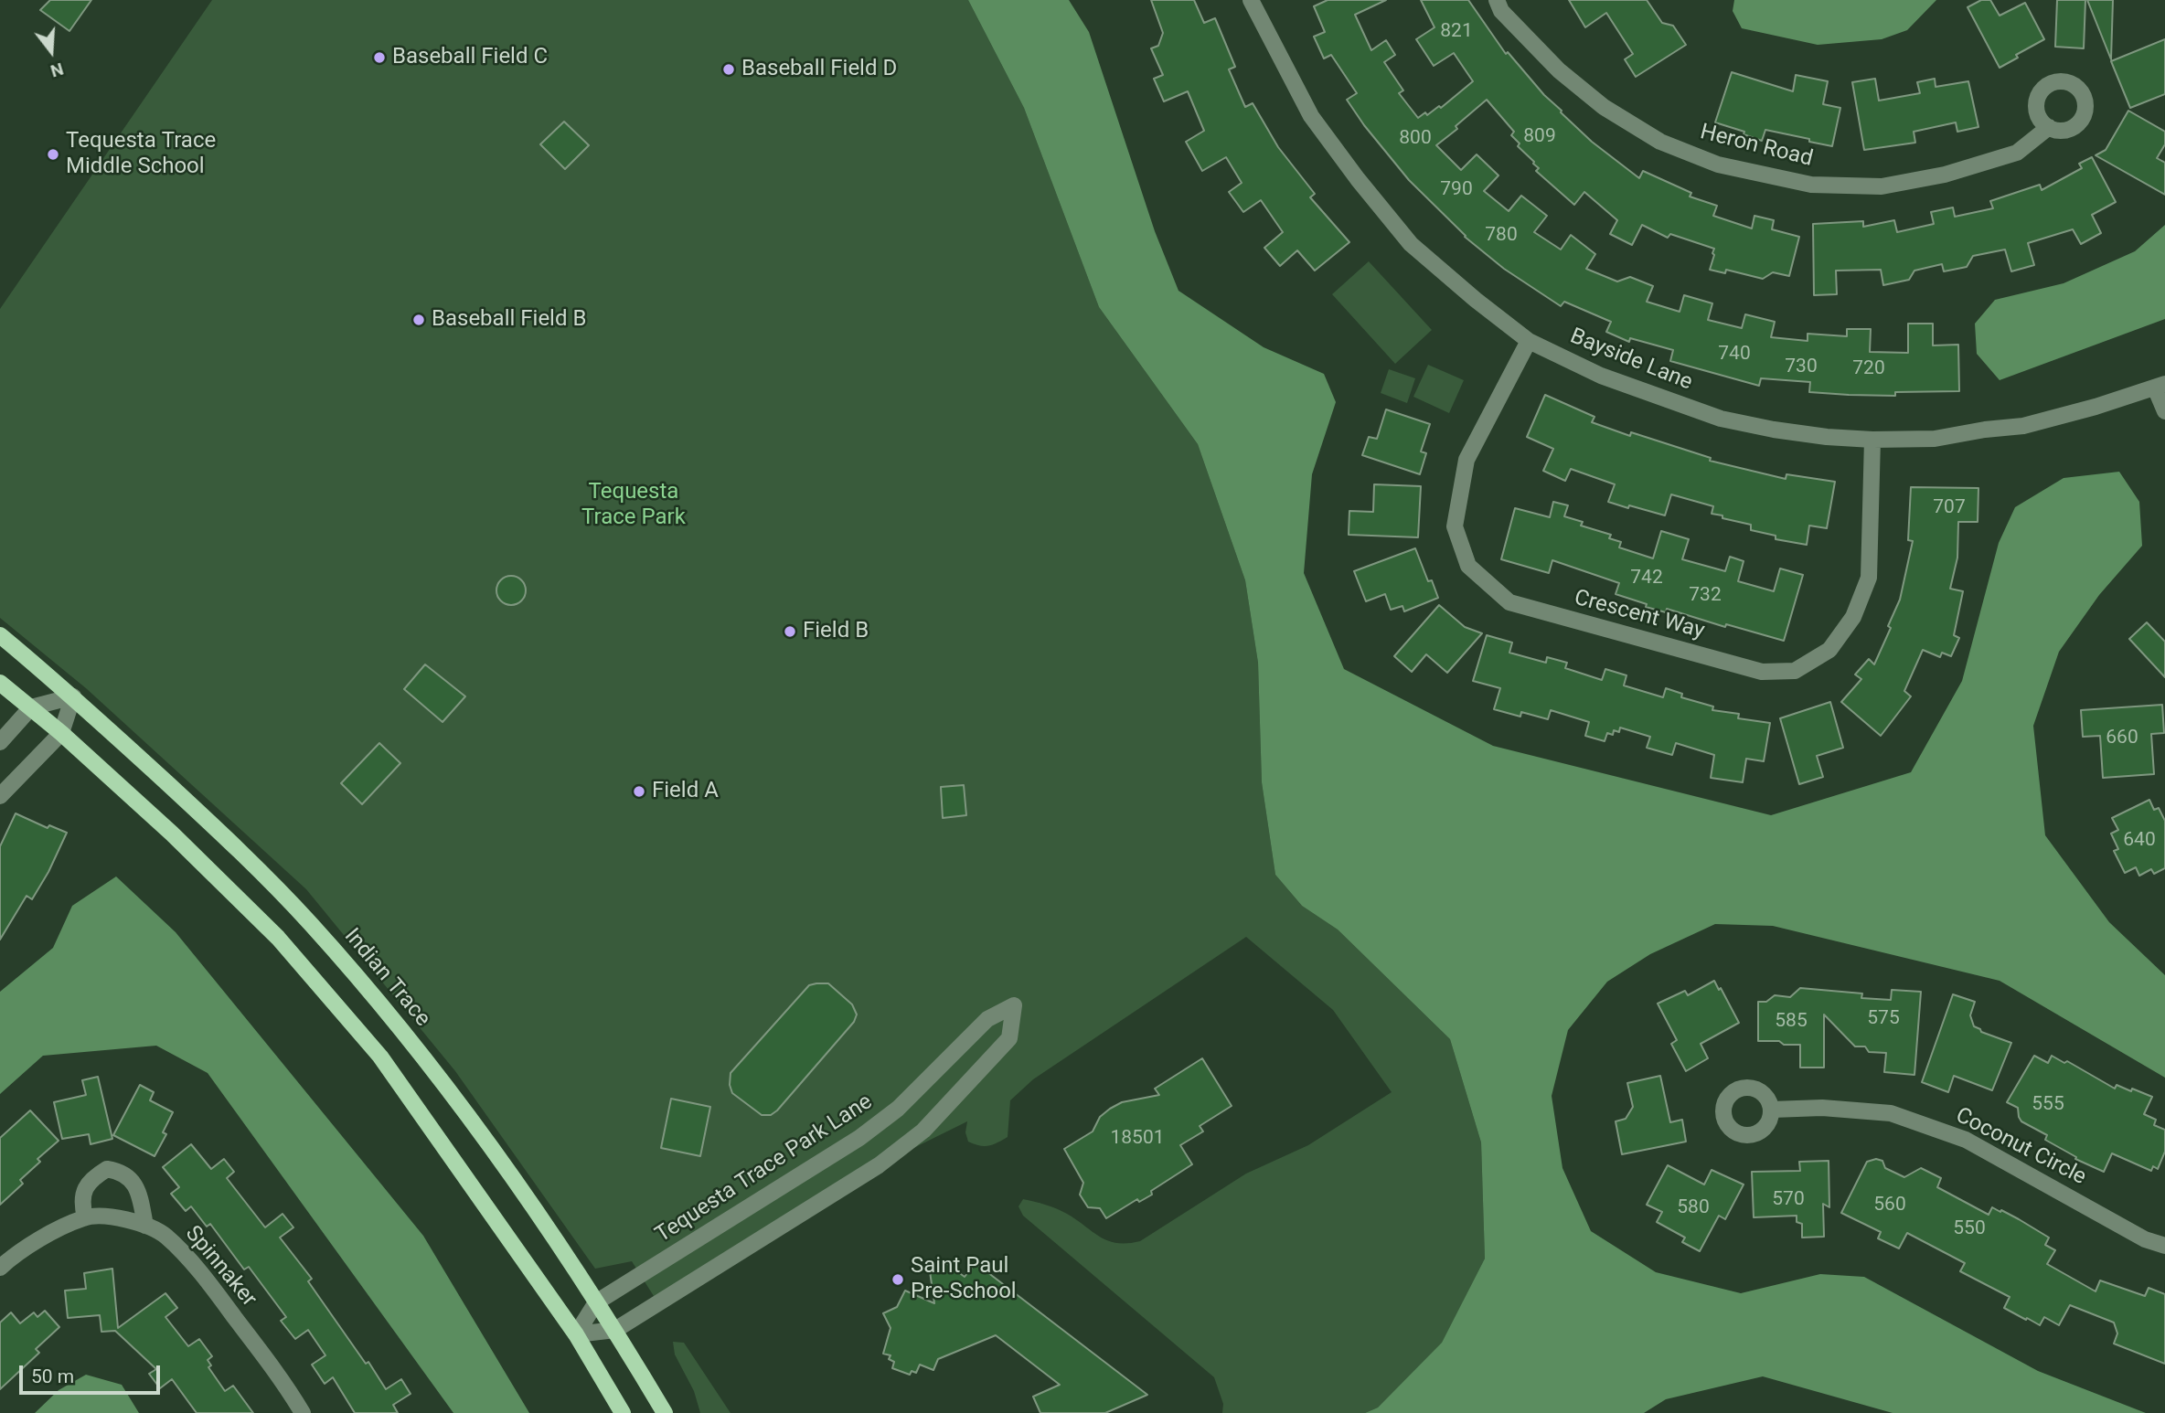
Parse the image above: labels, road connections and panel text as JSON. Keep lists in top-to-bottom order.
{
  "streets": {
    "main road": ["Indian Trace"],
    "street": [
      "Heron Road",
      "Bayside Lane",
      "Crescent Way",
      "Coconut Circle",
      "Tequesta Trace Park Lane",
      "Spinnaker"
    ]
  },
  "crossings": [
    ["Bayside Lane", "Crescent Way"],
    ["Indian Trace", "Tequesta Trace Park Lane"]
  ],
  "parks": ["Tequesta Trace Park"],
  "places": [
    "Baseball Field C",
    "Baseball Field D",
    "Tequesta Trace Middle School",
    "Baseball Field B",
    "Field B",
    "Field A",
    "Saint Paul Pre-School"
  ],
  "house_numbers": [
    "821",
    "809",
    "800",
    "790",
    "780",
    "740",
    "730",
    "720",
    "707",
    "742",
    "732",
    "660",
    "640",
    "575",
    "585",
    "555",
    "18501",
    "570",
    "560",
    "580",
    "550"
  ],
  "scale_bar": "50 m",
  "north": "bottom"
}
